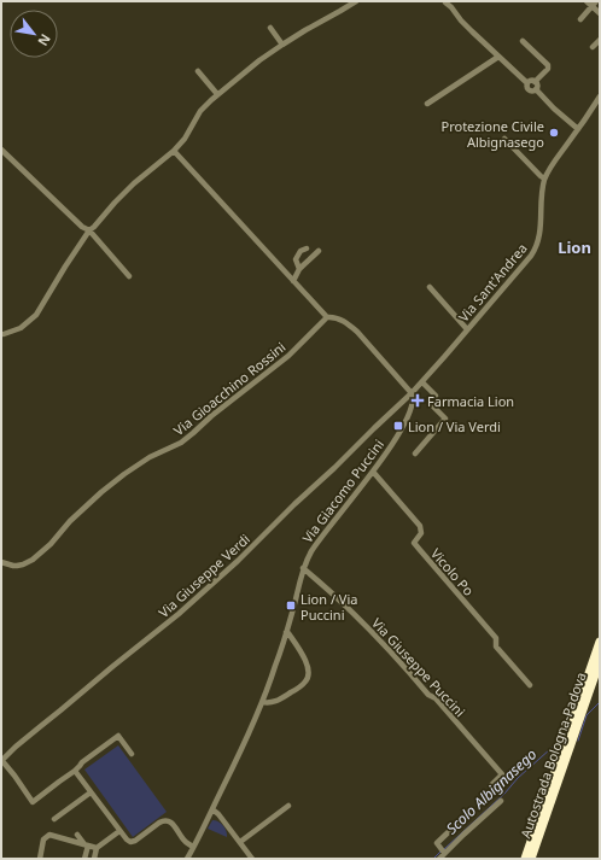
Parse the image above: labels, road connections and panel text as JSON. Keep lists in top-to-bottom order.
{
  "streets": {
    "highway": ["Autostrada Bologna-Padova"],
    "street": [
      "Via Sant'Andrea",
      "Via Gioacchino Rossini",
      "Via Giacomo Puccini",
      "Vicolo Po",
      "Via Giuseppe Verdi",
      "Via Giuseppe Puccini"
    ]
  },
  "crossings": [
    ["Via Sant'Andrea", "Via Giacomo Puccini"],
    ["Via Sant'Andrea", "Via Giuseppe Verdi"],
    ["Via Giacomo Puccini", "Vicolo Po"],
    ["Via Giacomo Puccini", "Via Giuseppe Verdi"],
    ["Via Giacomo Puccini", "Via Giuseppe Puccini"]
  ],
  "districts": ["Lion"],
  "water": ["Scolo Albignasego"],
  "places": {
    "other": ["Protezione Civile Albignasego"],
    "health": ["Farmacia Lion"],
    "transit": ["Lion / Via Verdi", "Lion / Via Puccini"]
  },
  "north": "bottom right"
}
